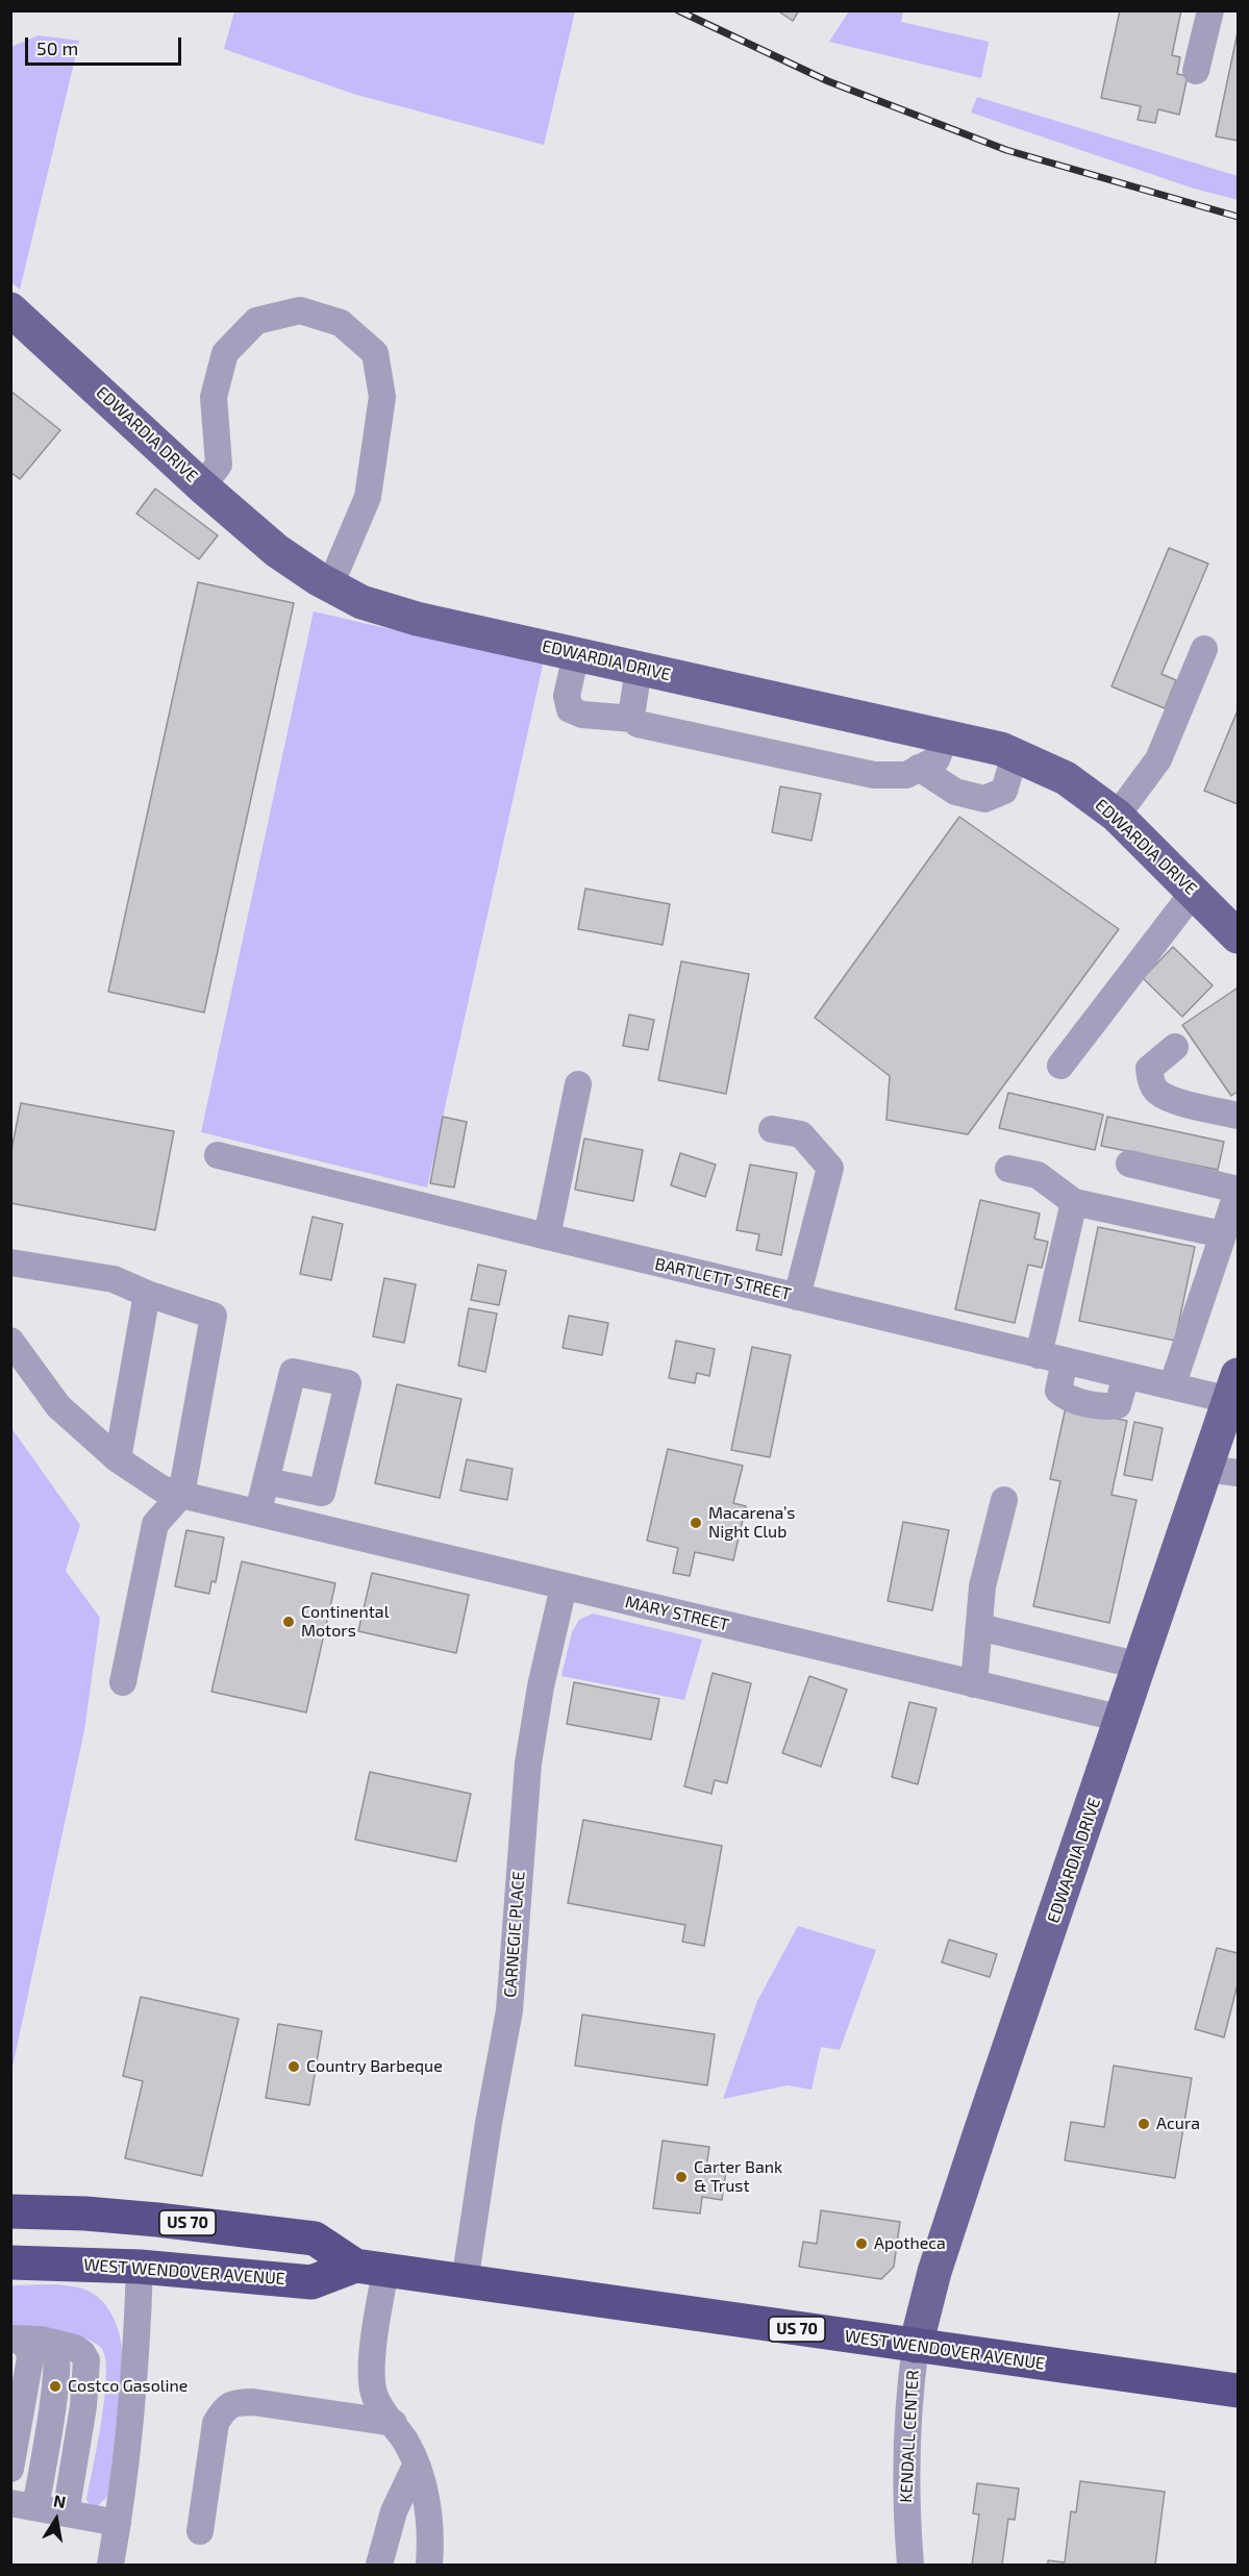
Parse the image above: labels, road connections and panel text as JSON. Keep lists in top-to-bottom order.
{
  "streets": {
    "highway": ["US 70", "WEST WENDOVER AVENUE"],
    "main road": ["EDWARDIA DRIVE"],
    "street": [
      "BARTLETT STREET",
      "MARY STREET",
      "CARNEGIE PLACE",
      "KENDALL CENTER"
    ]
  },
  "crossings": [
    ["EDWARDIA DRIVE", "BARTLETT STREET"],
    ["EDWARDIA DRIVE", "MARY STREET"],
    ["EDWARDIA DRIVE", "WEST WENDOVER AVENUE"],
    ["EDWARDIA DRIVE", "KENDALL CENTER"],
    ["MARY STREET", "CARNEGIE PLACE"],
    ["CARNEGIE PLACE", "WEST WENDOVER AVENUE"],
    ["WEST WENDOVER AVENUE", "KENDALL CENTER"]
  ],
  "places": [
    "Macarena’s Night Club",
    "Continental Motors",
    "Country Barbeque",
    "Acura",
    "Carter Bank & Trust",
    "Apotheca",
    "Costco Gasoline"
  ],
  "scale_bar": "50 m",
  "north": "top"
}
